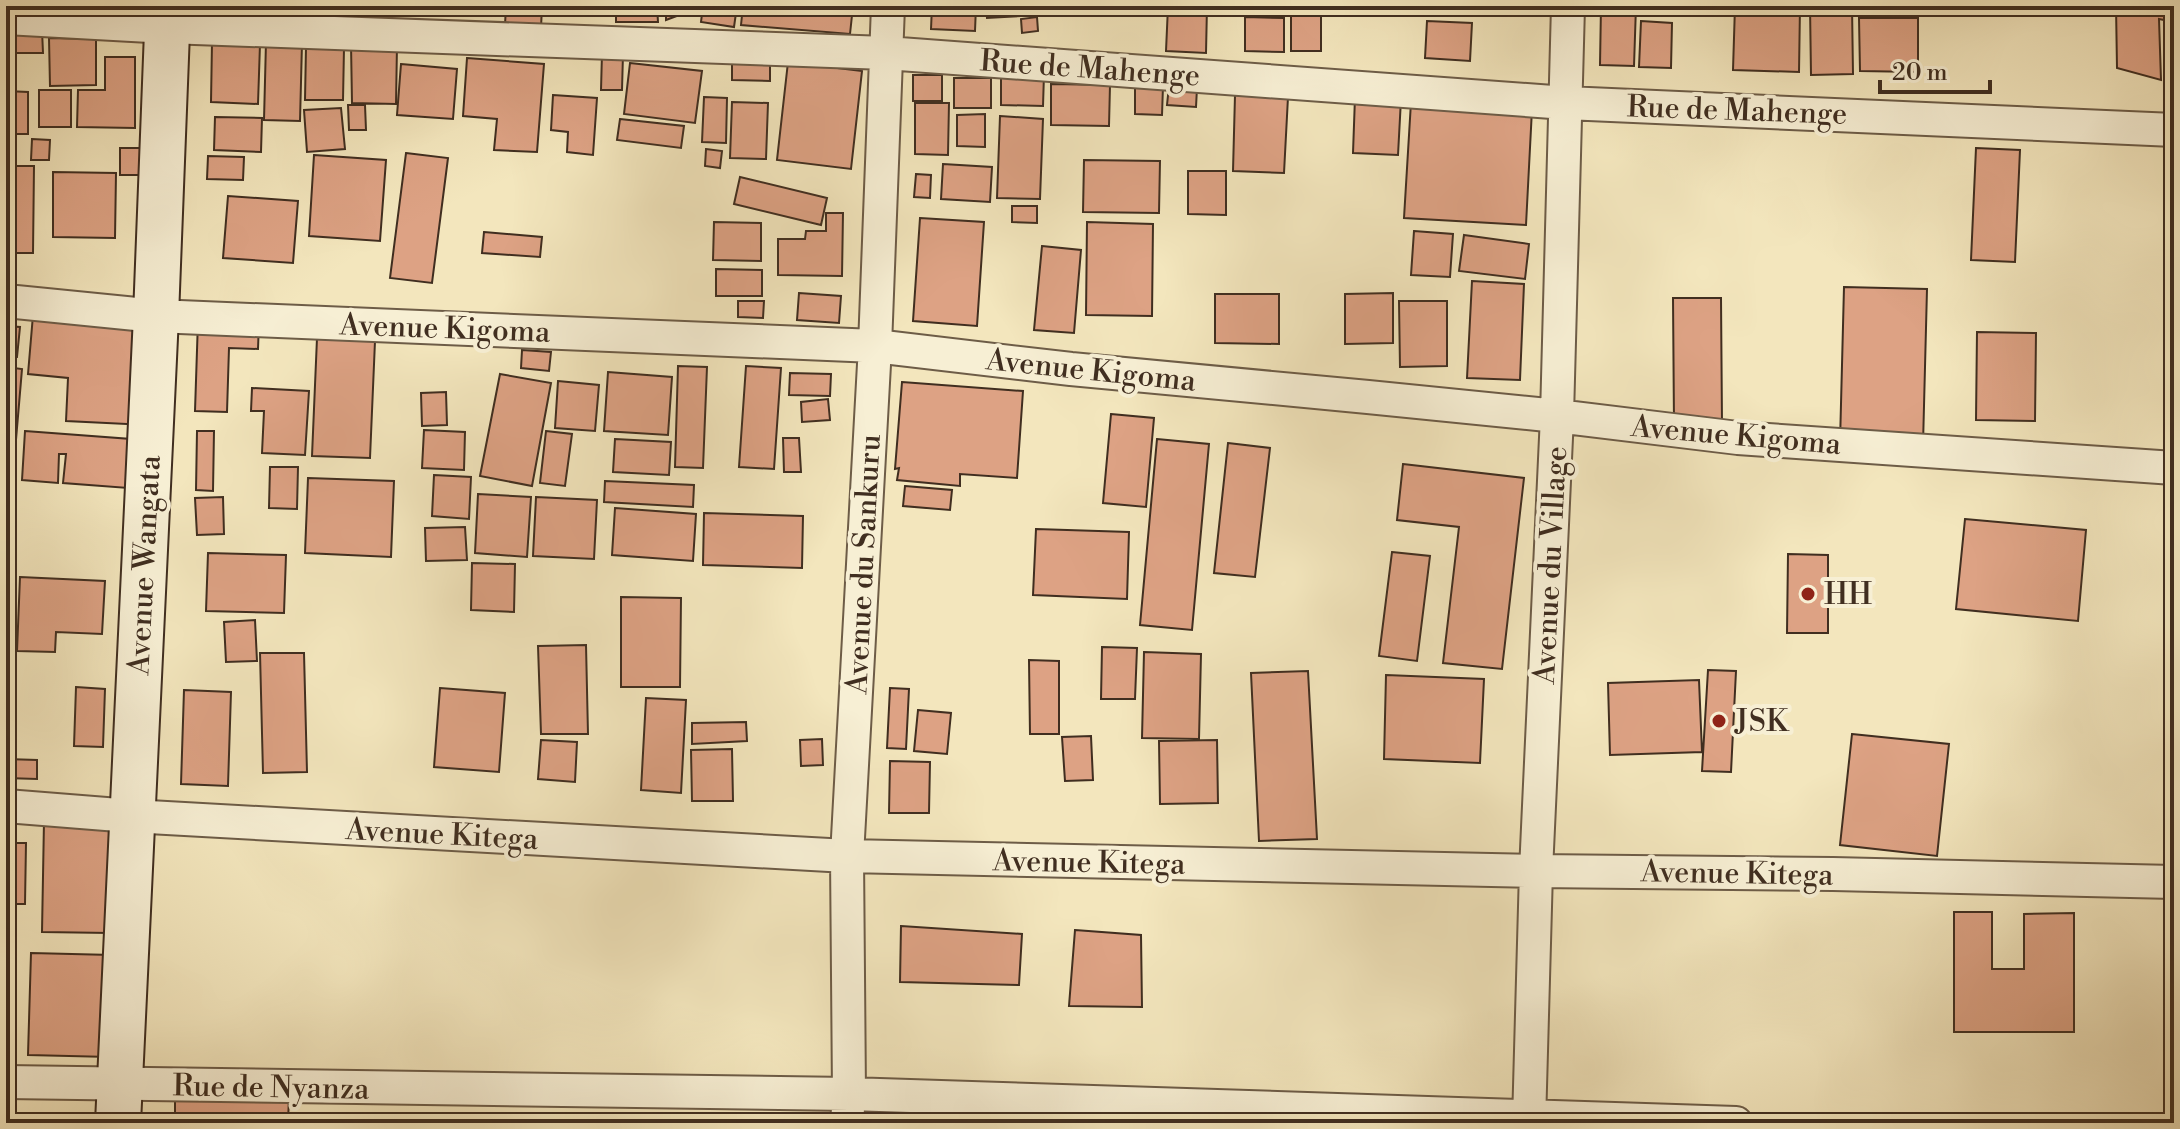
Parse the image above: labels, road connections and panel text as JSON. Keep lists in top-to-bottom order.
{
  "streets": {
    "street": [
      "Rue de Mahenge",
      "Avenue Kigoma",
      "Avenue du Sankuru",
      "Avenue Wangata",
      "Avenue du Village",
      "Avenue Kitega",
      "Rue de Nyanza"
    ]
  },
  "crossings": [
    ["Rue de Mahenge", "Avenue du Sankuru"],
    ["Rue de Mahenge", "Avenue Wangata"],
    ["Rue de Mahenge", "Avenue du Village"],
    ["Avenue Kigoma", "Avenue du Sankuru"],
    ["Avenue Kigoma", "Avenue Wangata"],
    ["Avenue Kigoma", "Avenue du Village"],
    ["Avenue du Sankuru", "Avenue Kitega"],
    ["Avenue du Sankuru", "Rue de Nyanza"],
    ["Avenue Wangata", "Avenue Kitega"],
    ["Avenue Wangata", "Rue de Nyanza"],
    ["Avenue du Village", "Avenue Kitega"],
    ["Avenue du Village", "Rue de Nyanza"]
  ],
  "places": ["HH", "JSK"],
  "scale_bar": "20 m"
}
